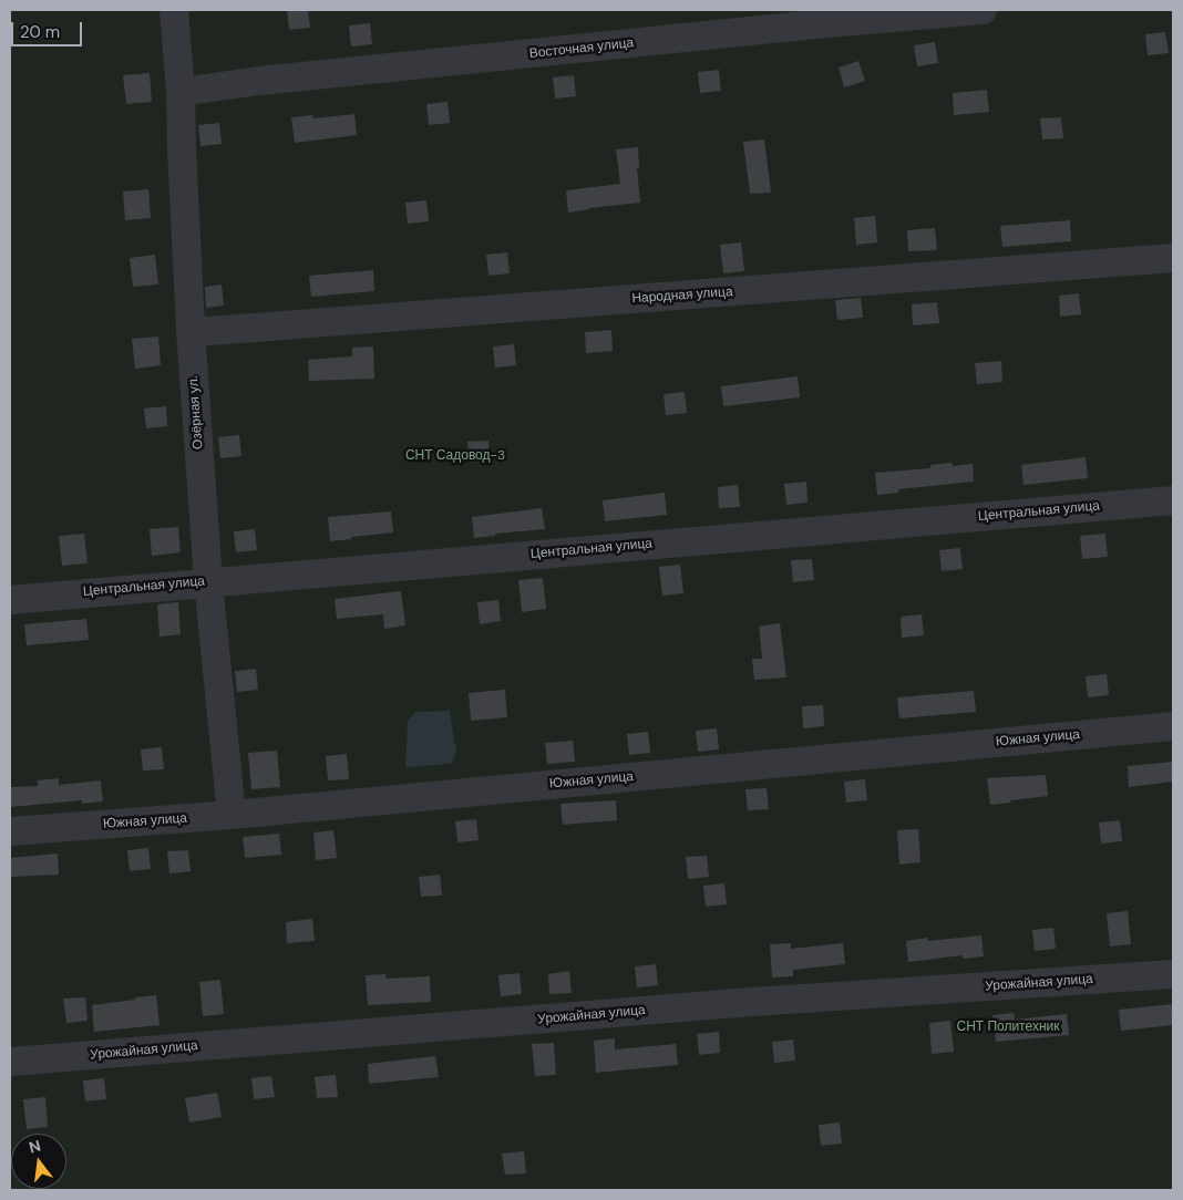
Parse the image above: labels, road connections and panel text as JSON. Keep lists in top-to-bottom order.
{
  "streets": {
    "lane": [
      "Восточная улица",
      "Народная улица",
      "Озёрная ул.",
      "Центральная улица",
      "Южная улица",
      "Урожайная улица"
    ]
  },
  "crossings": [
    ["Восточная улица", "Озёрная ул."],
    ["Народная улица", "Озёрная ул."],
    ["Озёрная ул.", "Центральная улица"],
    ["Озёрная ул.", "Южная улица"]
  ],
  "parks": ["СНТ Садовод-3", "СНТ Политехник"],
  "scale_bar": "20 m",
  "north": "top"
}
